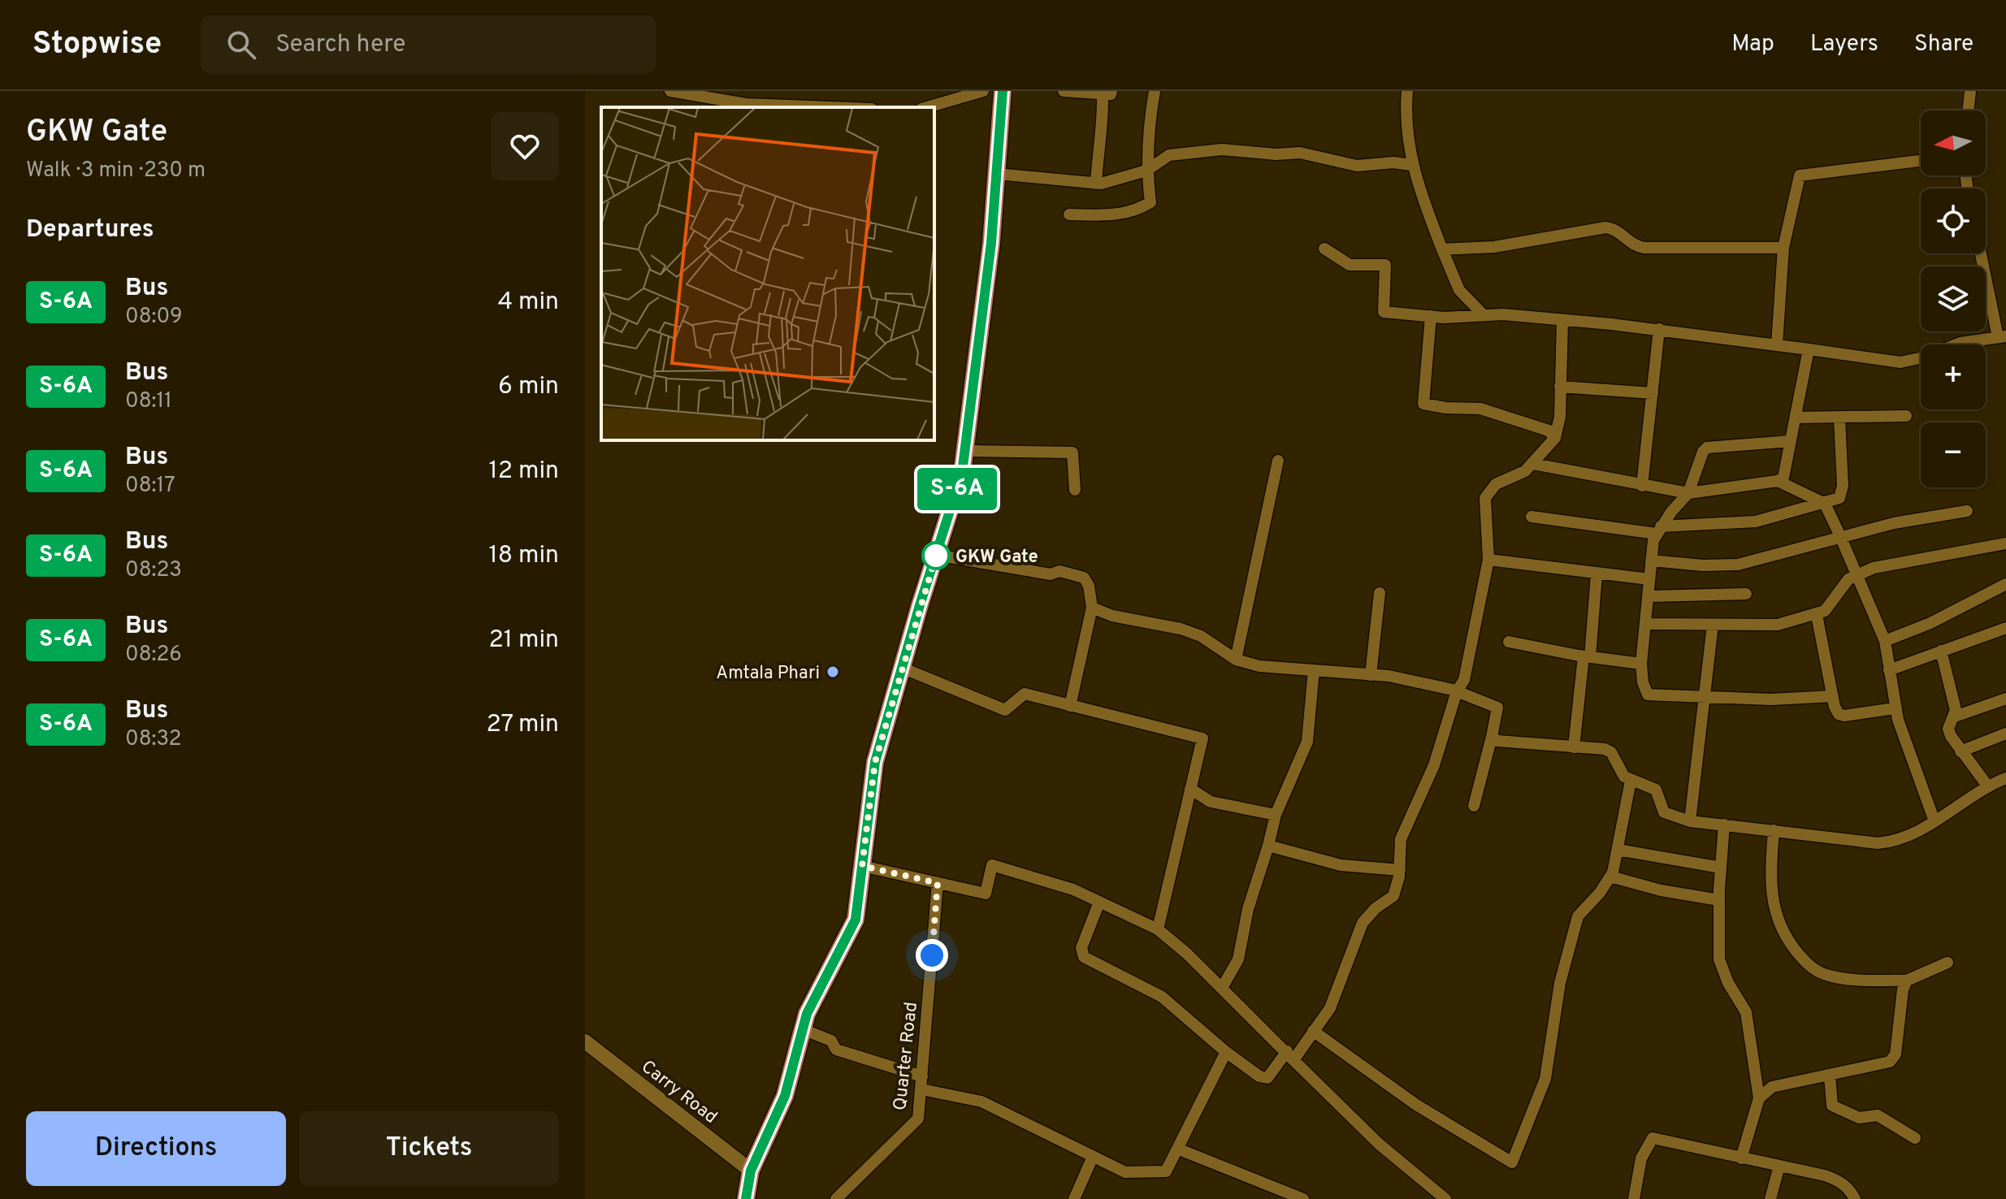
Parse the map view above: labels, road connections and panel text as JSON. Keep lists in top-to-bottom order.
{
  "streets": {
    "main road": ["Carry Road"],
    "street": ["Quarter Road"]
  },
  "places": ["GKW Gate", "Amtala Phari"],
  "lines": ["bus line S-6A"],
  "north": "left",
  "page": {
    "header": "Stopwise",
    "search": "Search here",
    "nav": ["Map", "Layers", "Share"],
    "heading": [
      ["GKW Gate", "Walk · 3 min · 230 m"],
      "Departures"
    ],
    "on_map": "S-6A",
    "map_buttons": ["+", "−"],
    "list": [
      {
        "mark": "S-6A",
        "name": "Bus",
        "note": "08:09",
        "value": "4 min"
      },
      {
        "mark": "S-6A",
        "name": "Bus",
        "note": "08:11",
        "value": "6 min"
      },
      {
        "mark": "S-6A",
        "name": "Bus",
        "note": "08:17",
        "value": "12 min"
      },
      {
        "mark": "S-6A",
        "name": "Bus",
        "note": "08:23",
        "value": "18 min"
      },
      {
        "mark": "S-6A",
        "name": "Bus",
        "note": "08:26",
        "value": "21 min"
      },
      {
        "mark": "S-6A",
        "name": "Bus",
        "note": "08:32",
        "value": "27 min"
      }
    ],
    "buttons": ["Directions", "Tickets"]
  }
}
